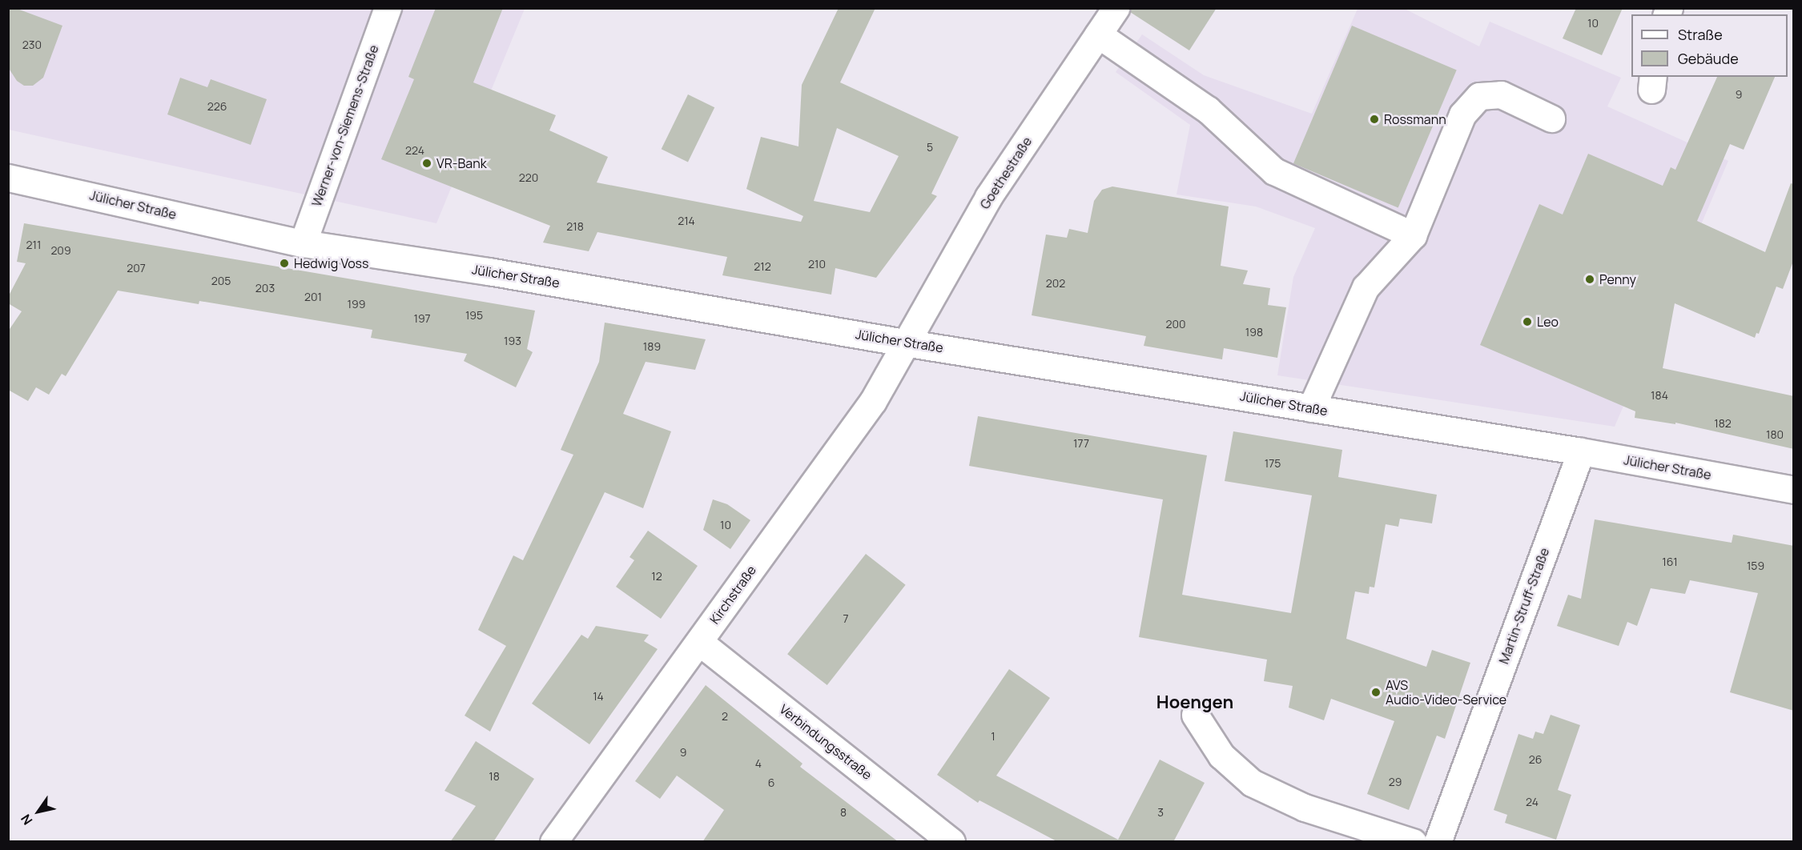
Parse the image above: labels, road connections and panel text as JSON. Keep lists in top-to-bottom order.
{
  "streets": {
    "street": [
      "Werner-von-Siemens-Straße",
      "Goethestraße",
      "Jülicher Straße",
      "Kirchstraße",
      "Martin-Struff-Straße",
      "Verbindungsstraße"
    ]
  },
  "crossings": [
    ["Werner-von-Siemens-Straße", "Jülicher Straße"],
    ["Goethestraße", "Jülicher Straße"],
    ["Goethestraße", "Kirchstraße"],
    ["Jülicher Straße", "Kirchstraße"],
    ["Jülicher Straße", "Martin-Struff-Straße"],
    ["Kirchstraße", "Verbindungsstraße"]
  ],
  "districts": ["Hoengen"],
  "places": [
    "Rossmann",
    "VR-Bank",
    "Hedwig Voss",
    "Penny",
    "Leo",
    "AVS Audio-Video-Service"
  ],
  "house_numbers": [
    "10",
    "230",
    "9",
    "226",
    "5",
    "224",
    "220",
    "214",
    "218",
    "211",
    "209",
    "210",
    "212",
    "207",
    "205",
    "202",
    "203",
    "201",
    "199",
    "195",
    "197",
    "200",
    "198",
    "193",
    "189",
    "184",
    "182",
    "180",
    "177",
    "175",
    "10",
    "161",
    "159",
    "12",
    "7",
    "14",
    "2",
    "1",
    "9",
    "26",
    "4",
    "18",
    "29",
    "6",
    "24",
    "8",
    "3"
  ],
  "legend": ["Straße", "Gebäude"],
  "north": "bottom left"
}
